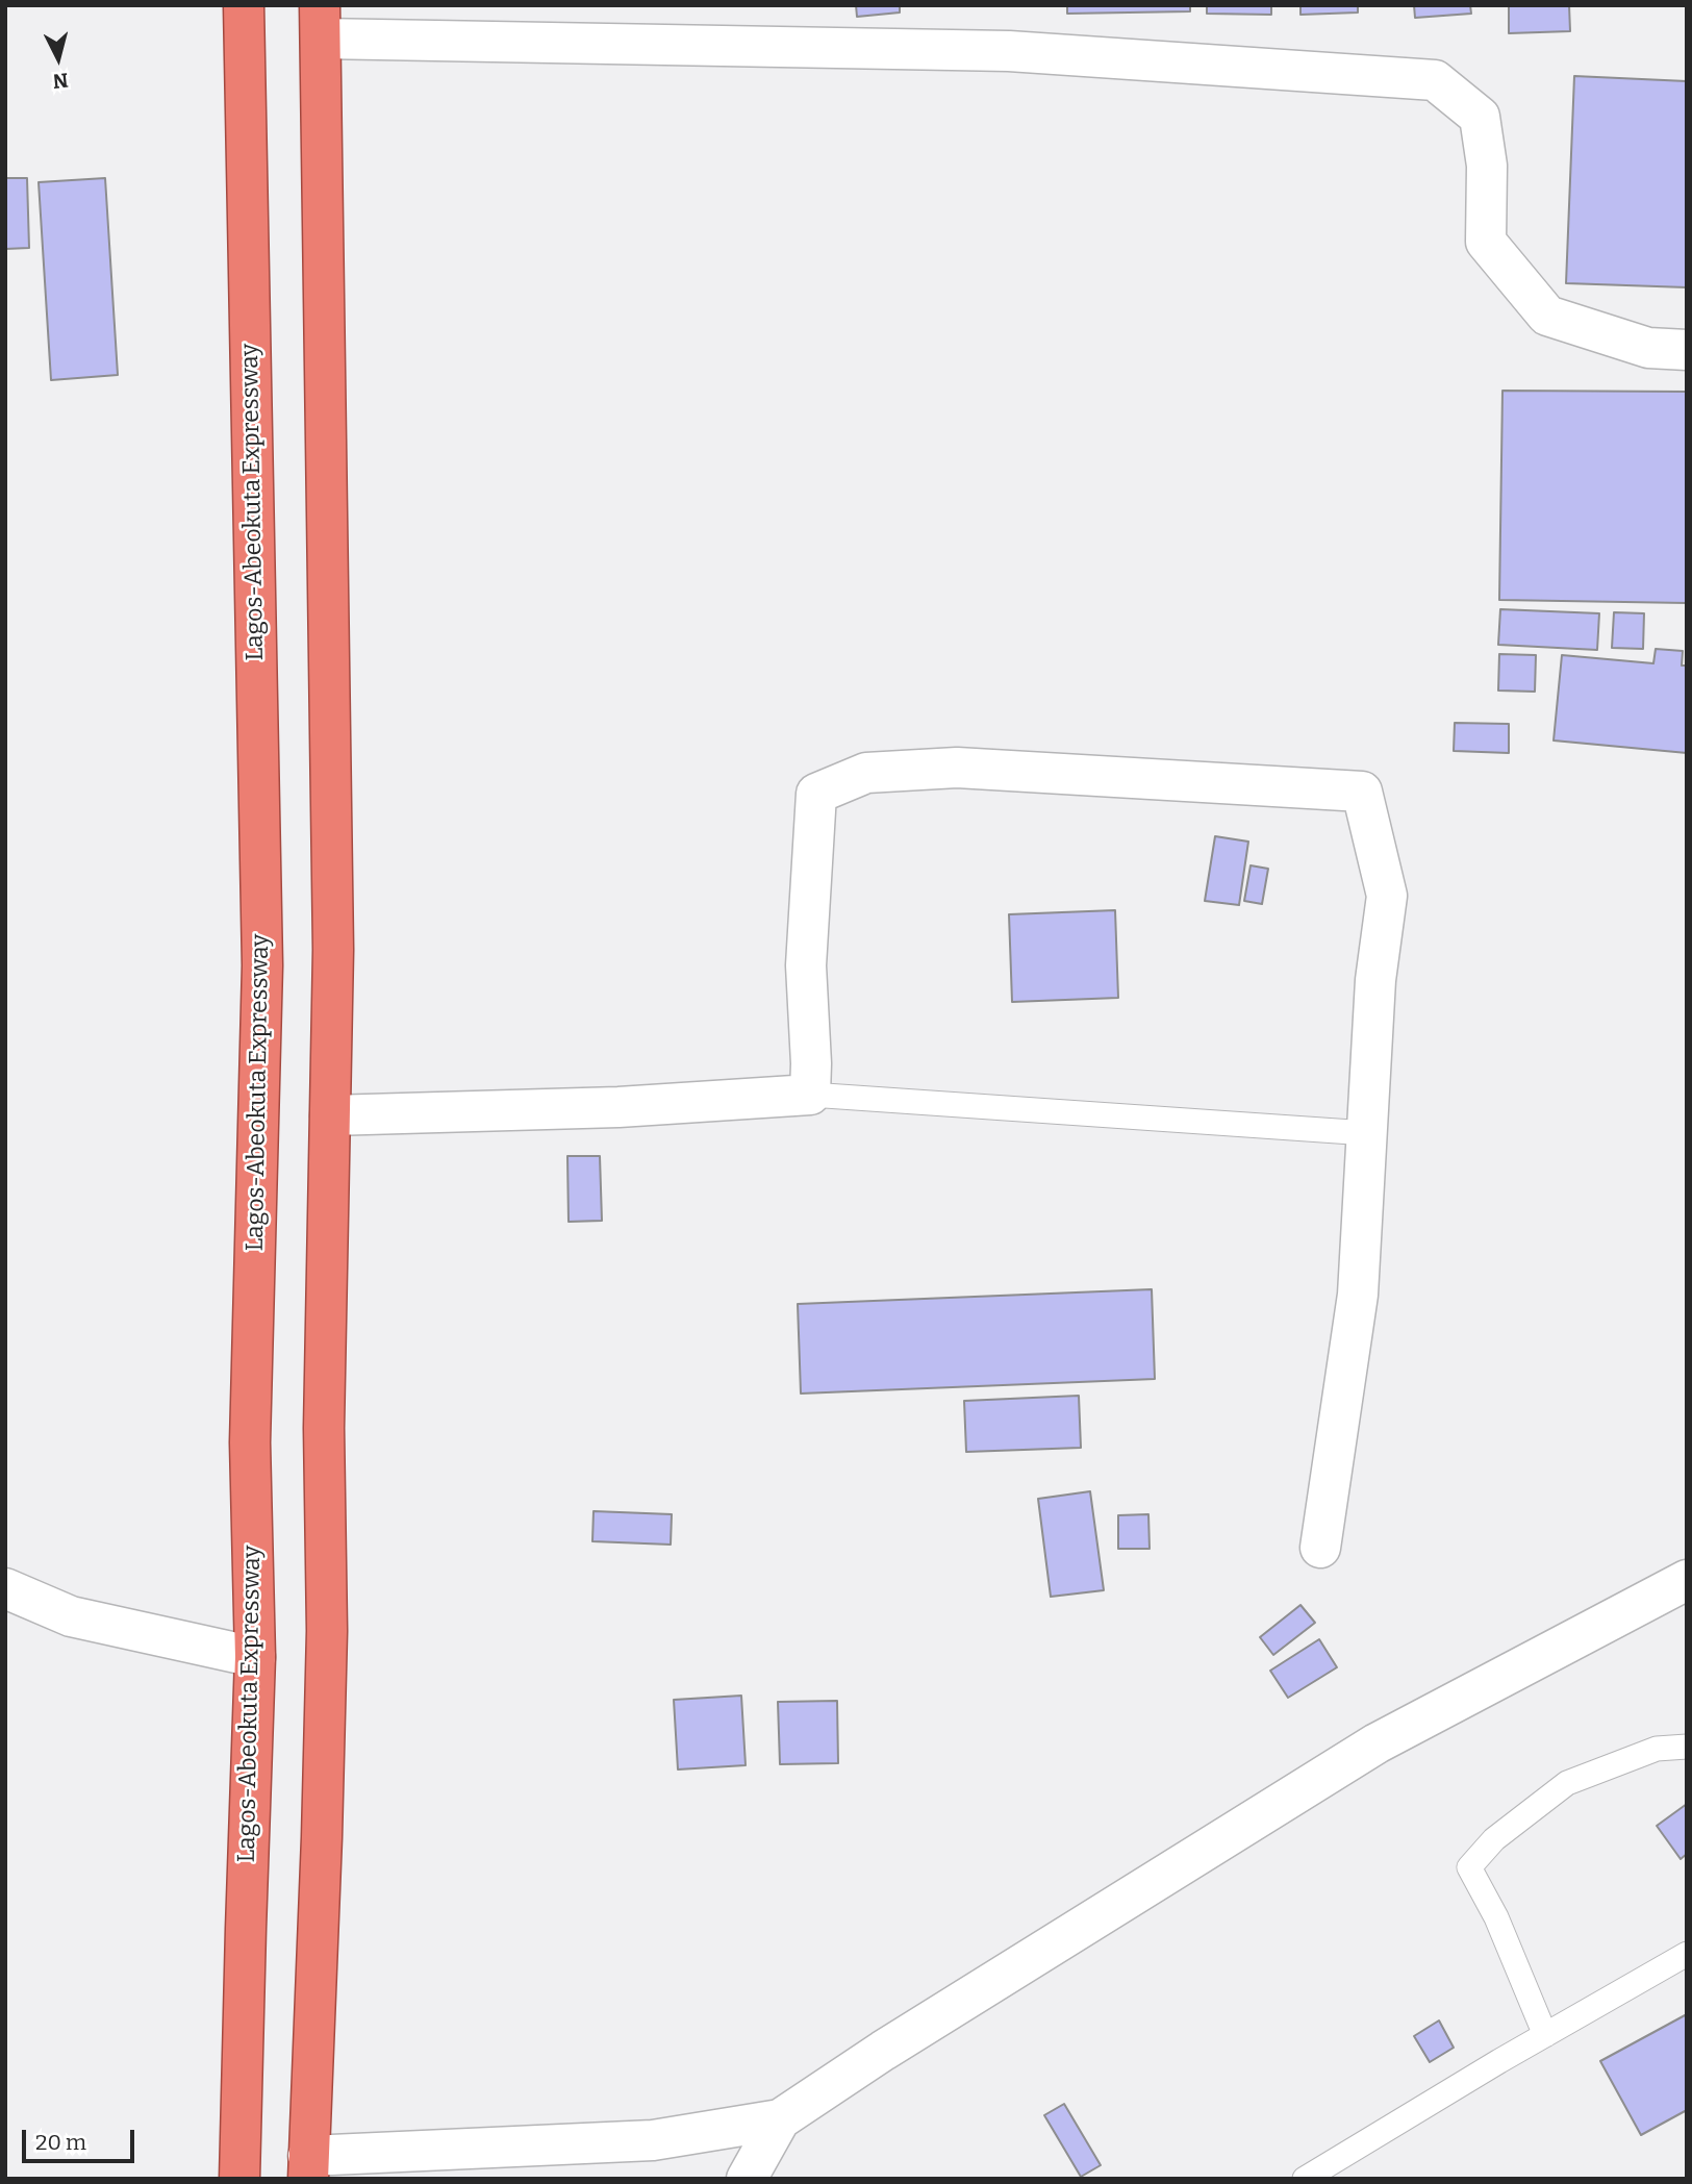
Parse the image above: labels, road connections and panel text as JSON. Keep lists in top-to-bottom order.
{
  "streets": {
    "highway": ["Lagos-Abeokuta Expressway"]
  },
  "scale_bar": "20 m",
  "north": "bottom"
}
